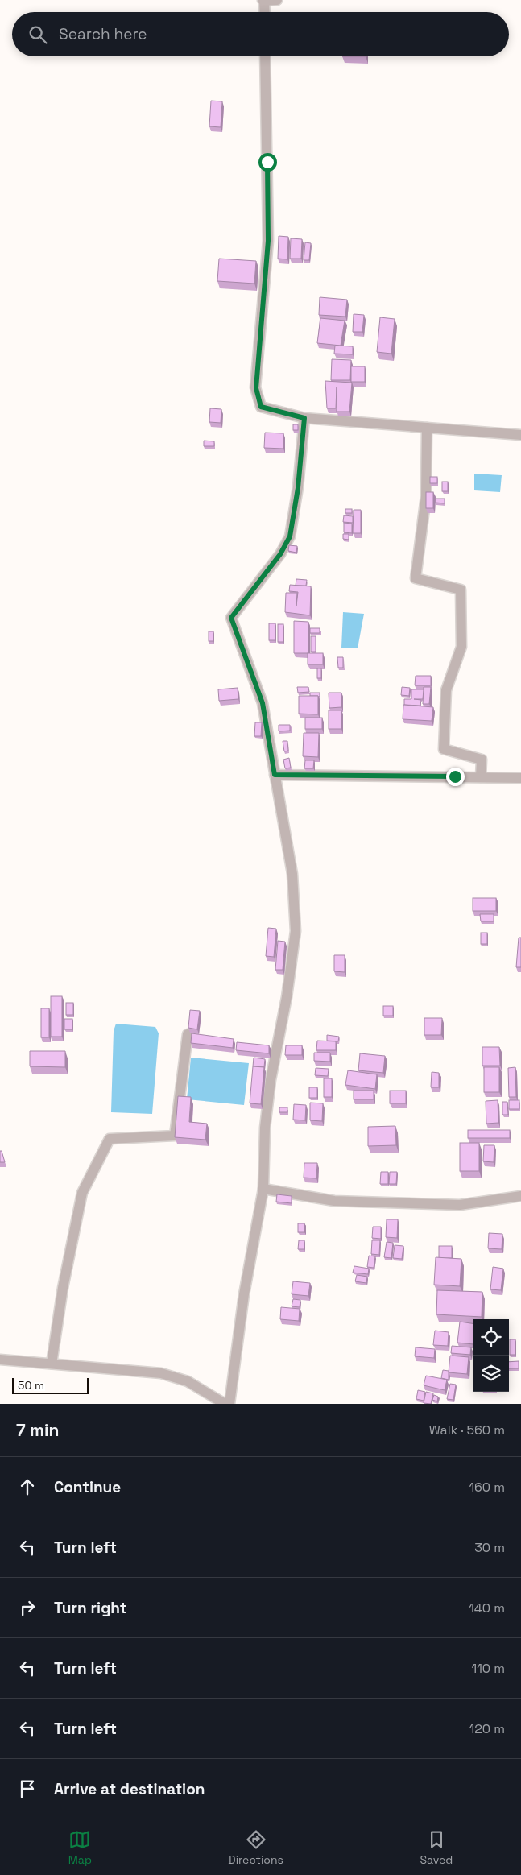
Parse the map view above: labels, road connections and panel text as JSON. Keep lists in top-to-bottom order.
{
  "scale_bar": "50 m",
  "page": {
    "search": "Search here",
    "scale": "50 m",
    "heading": ["7 min", "Walk · 560 m"],
    "list": [
      ["Continue", "160 m"],
      ["Turn left", "30 m"],
      ["Turn right", "140 m"],
      ["Turn left", "110 m"],
      ["Turn left", "120 m"],
      "Arrive at destination"
    ],
    "nav": ["Map", "Directions", "Saved"]
  }
}
